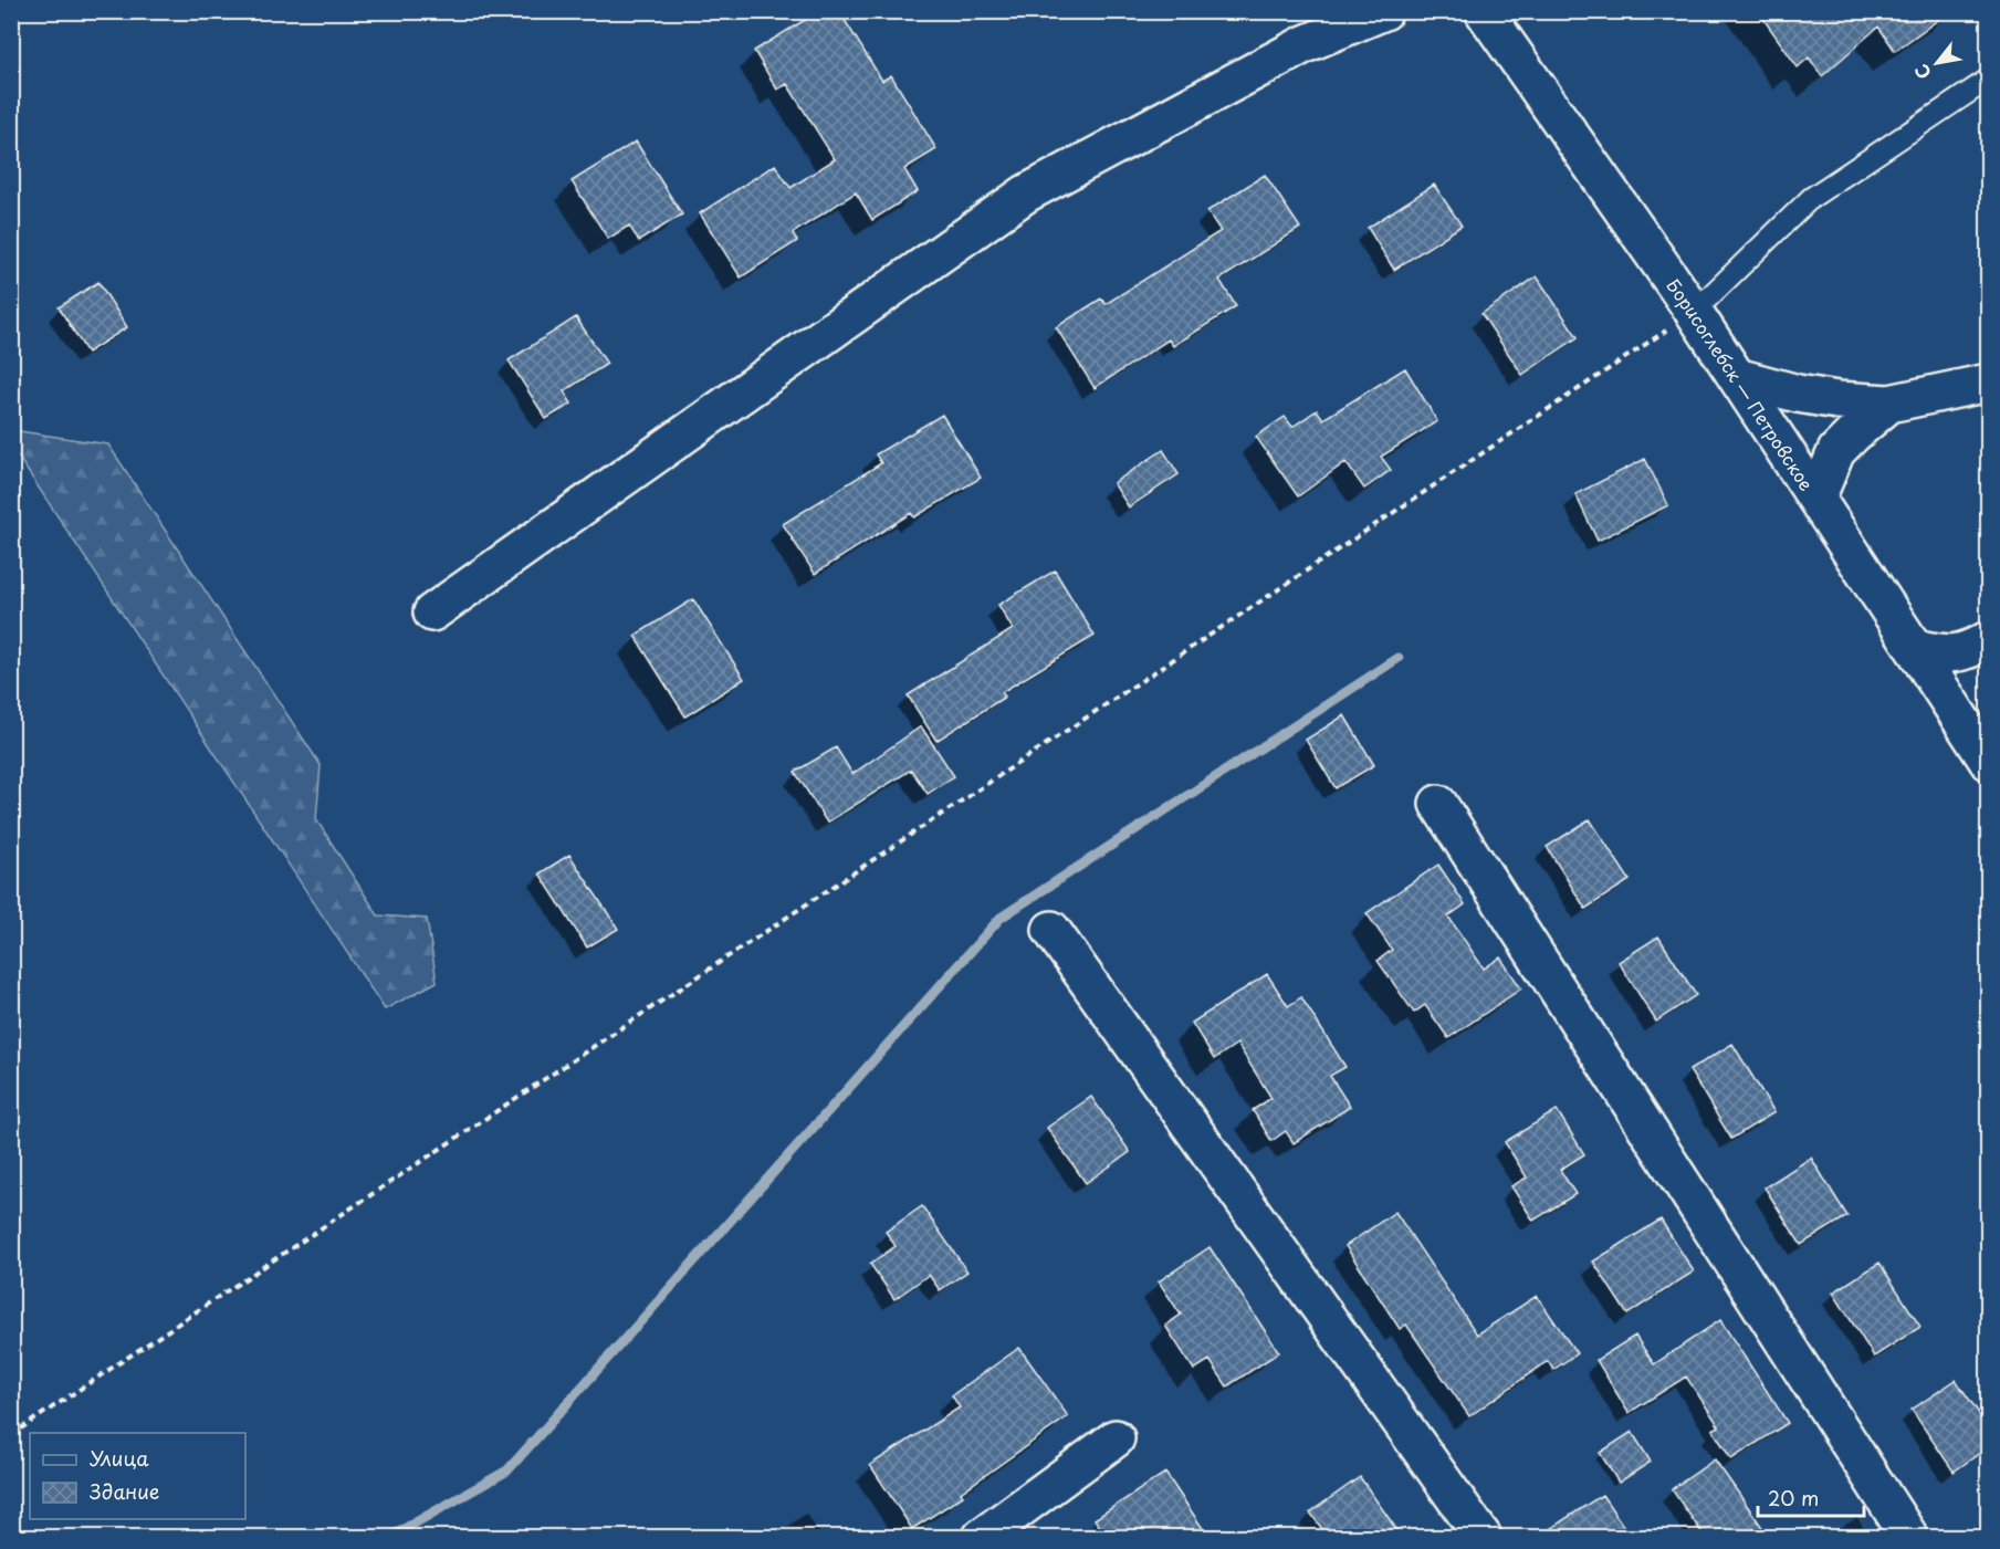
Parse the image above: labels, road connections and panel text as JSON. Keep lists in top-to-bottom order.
{
  "streets": {
    "street": ["Борисоглебск — Петровское"]
  },
  "legend": ["Улица", "Здание"],
  "scale_bar": "20 m",
  "north": "bottom left"
}
